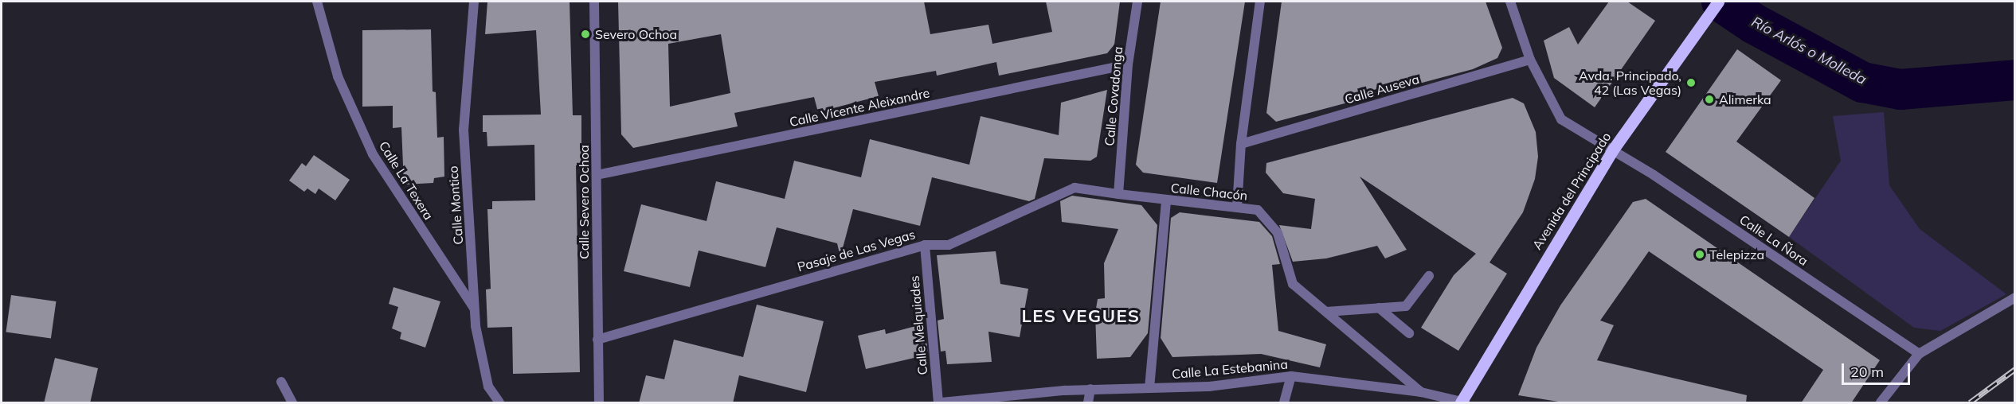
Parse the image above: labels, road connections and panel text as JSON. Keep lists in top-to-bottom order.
{
  "streets": {
    "main road": ["Avenida del Principado"],
    "street": [
      "Calle Auseva",
      "Calle Covadonga",
      "Calle Vicente Aleixandre",
      "Calle La Texera",
      "Calle Chacón",
      "Calle Severo Ochoa",
      "Calle Montico",
      "Calle La Ñora",
      "Pasaje de Las Vegas",
      "Calle Melquiades",
      "Calle La Estebanina"
    ]
  },
  "crossings": [
    ["Calle Auseva", "Calle La Ñora"],
    ["Calle Covadonga", "Calle Vicente Aleixandre"],
    ["Calle Covadonga", "Calle Chacón"],
    ["Calle Covadonga", "Pasaje de Las Vegas"],
    ["Calle Vicente Aleixandre", "Calle Severo Ochoa"],
    ["Calle La Texera", "Calle Montico"],
    ["Avenida del Principado", "Calle La Ñora"],
    ["Avenida del Principado", "Calle La Estebanina"],
    ["Calle Chacón", "Pasaje de Las Vegas"],
    ["Calle Chacón", "Calle La Estebanina"],
    ["Calle Severo Ochoa", "Pasaje de Las Vegas"],
    ["Pasaje de Las Vegas", "Calle Melquiades"],
    ["Calle Melquiades", "Calle La Estebanina"]
  ],
  "districts": ["LES VEGUES"],
  "water": ["Río Arlós o Molleda"],
  "places": [
    "Severo Ochoa",
    "Avda. Principado, 42 (Las Vegas)",
    "Alimerka",
    "Telepizza"
  ],
  "scale_bar": "20 m"
}
